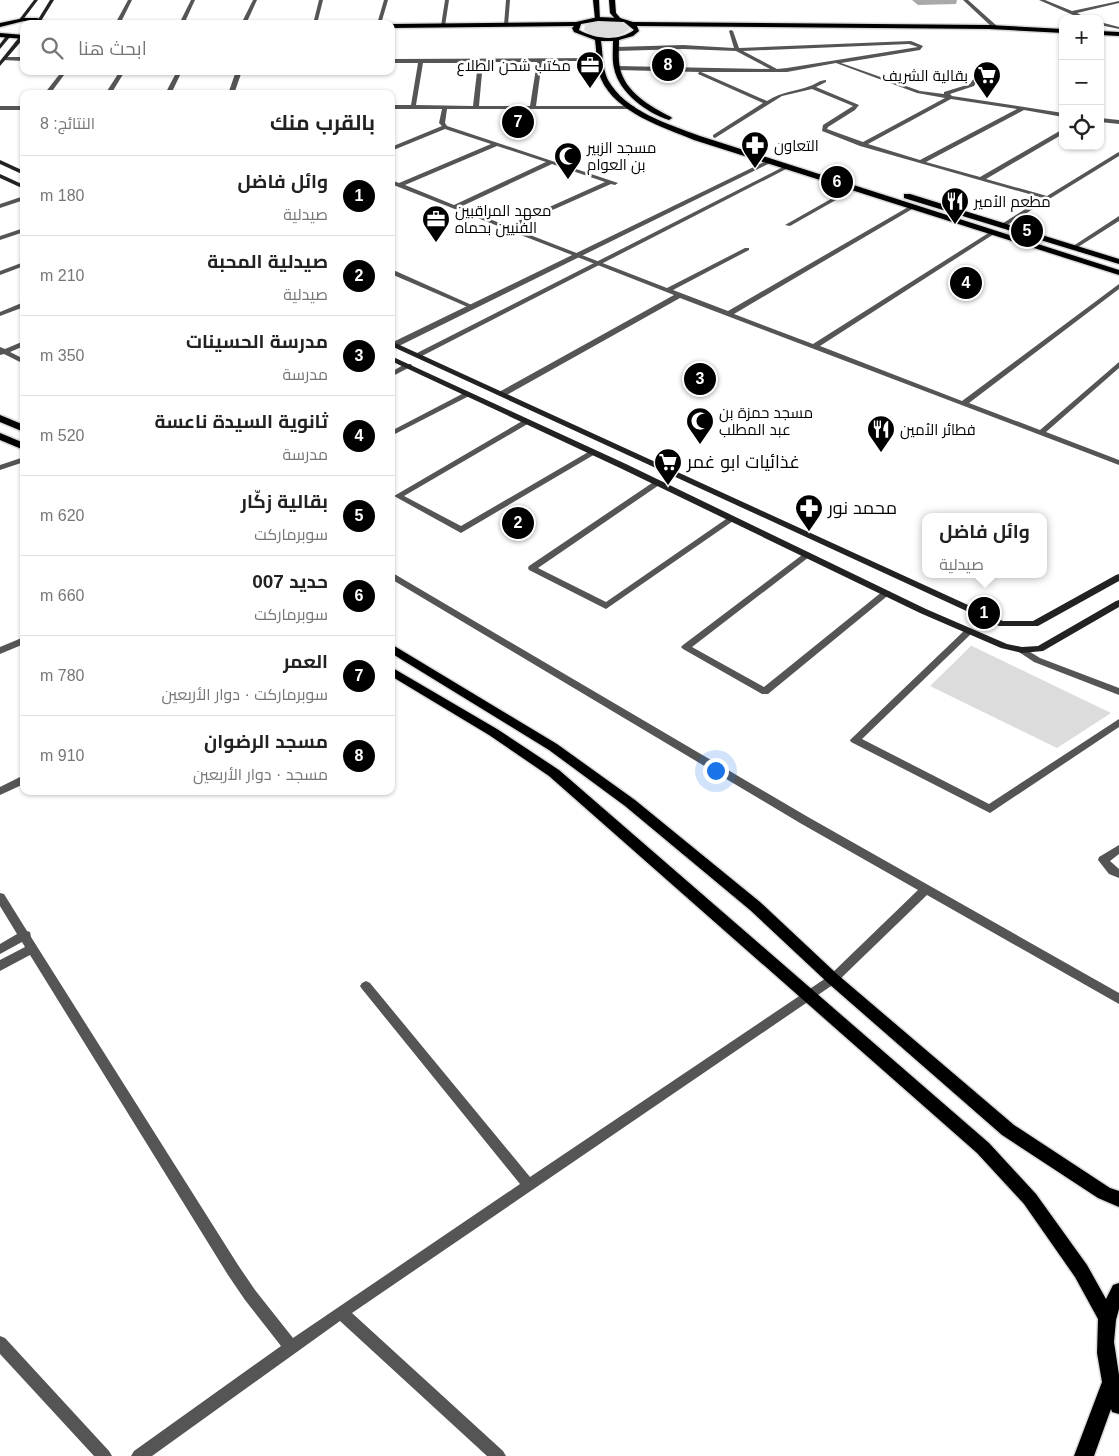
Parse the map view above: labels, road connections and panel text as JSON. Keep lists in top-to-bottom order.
{
  "places": {
    "office": ["مكتب شحن الطلاع", "معهد المراقبين الفنيين بحماه"],
    "supermarket": ["بقالية الشريف", "غذائيات ابو غمر"],
    "pharmacy": ["التعاون", "محمد نور"],
    "mosque": ["مسجد الزبير بن العوام", "مسجد حمزة بن عبد المطلب"],
    "restaurant": ["مطعم الأمير", "فطائر الأمين"]
  },
  "page": {
    "map_buttons": ["+", "−"],
    "search": "ابحث هنا",
    "pins": [
      "8",
      "7",
      "6",
      "5",
      "4",
      "3",
      "2",
      "1"
    ],
    "heading": ["بالقرب منك", "النتائج: 8"],
    "list": [
      {
        "mark": "1",
        "name": "وائل فاضل",
        "note": "صيدلية",
        "value": "180 m"
      },
      {
        "mark": "2",
        "name": "صيدلية المحبة",
        "note": "صيدلية",
        "value": "210 m"
      },
      {
        "mark": "3",
        "name": "مدرسة الحسينات",
        "note": "مدرسة",
        "value": "350 m"
      },
      {
        "mark": "4",
        "name": "ثانوية السيدة ناعسة",
        "note": "مدرسة",
        "value": "520 m"
      },
      {
        "mark": "5",
        "name": "بقالية زكّار",
        "note": "سوبرماركت",
        "value": "620 m"
      },
      {
        "mark": "6",
        "name": "حديد 007",
        "note": "سوبرماركت",
        "value": "660 m"
      },
      {
        "mark": "7",
        "name": "العمر",
        "note": "سوبرماركت · دوار الأربعين",
        "value": "780 m"
      },
      {
        "mark": "8",
        "name": "مسجد الرضوان",
        "note": "مسجد · دوار الأربعين",
        "value": "910 m"
      }
    ],
    "popup": ["وائل فاضل", "صيدلية"]
  }
}
